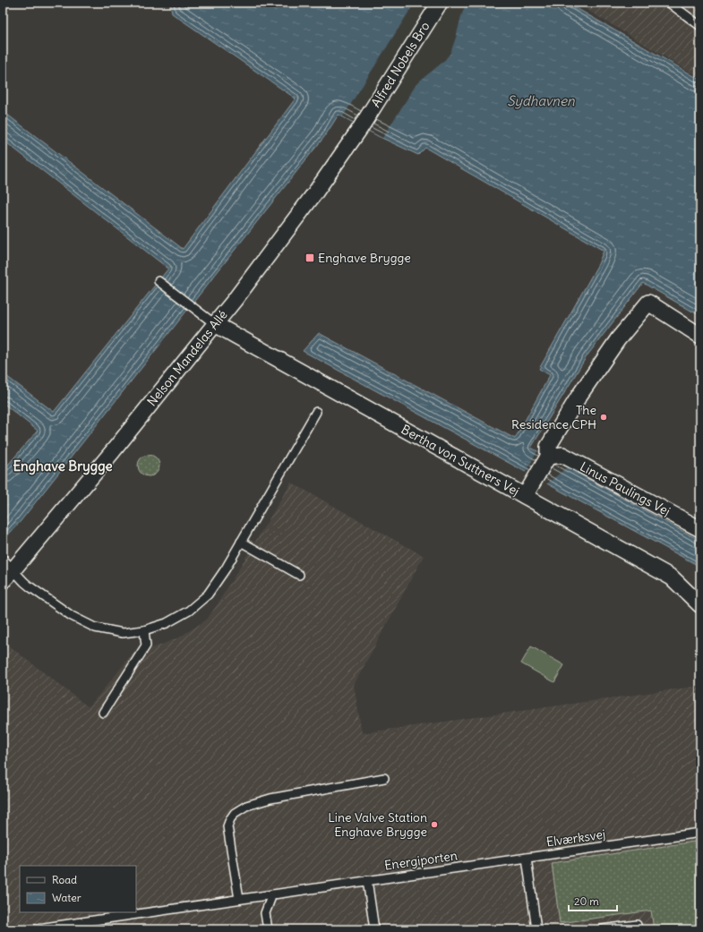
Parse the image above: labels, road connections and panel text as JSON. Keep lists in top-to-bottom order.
{
  "streets": {
    "street": [
      "Alfred Nobels Bro",
      "Nelson Mandelas Allé",
      "Bertha von Suttners Vej",
      "Linus Paulings Vej"
    ],
    "lane": ["Elværksvej", "Energiporten"]
  },
  "crossings": [
    ["Alfred Nobels Bro", "Nelson Mandelas Allé"],
    ["Nelson Mandelas Allé", "Bertha von Suttners Vej"],
    ["Elværksvej", "Energiporten"]
  ],
  "districts": ["Enghave Brygge"],
  "water": ["Sydhavnen"],
  "places": {
    "transit": ["Enghave Brygge"],
    "other": ["The Residence CPH", "Line Valve Station Enghave Brygge"]
  },
  "legend": ["Road", "Water"],
  "scale_bar": "20 m"
}
